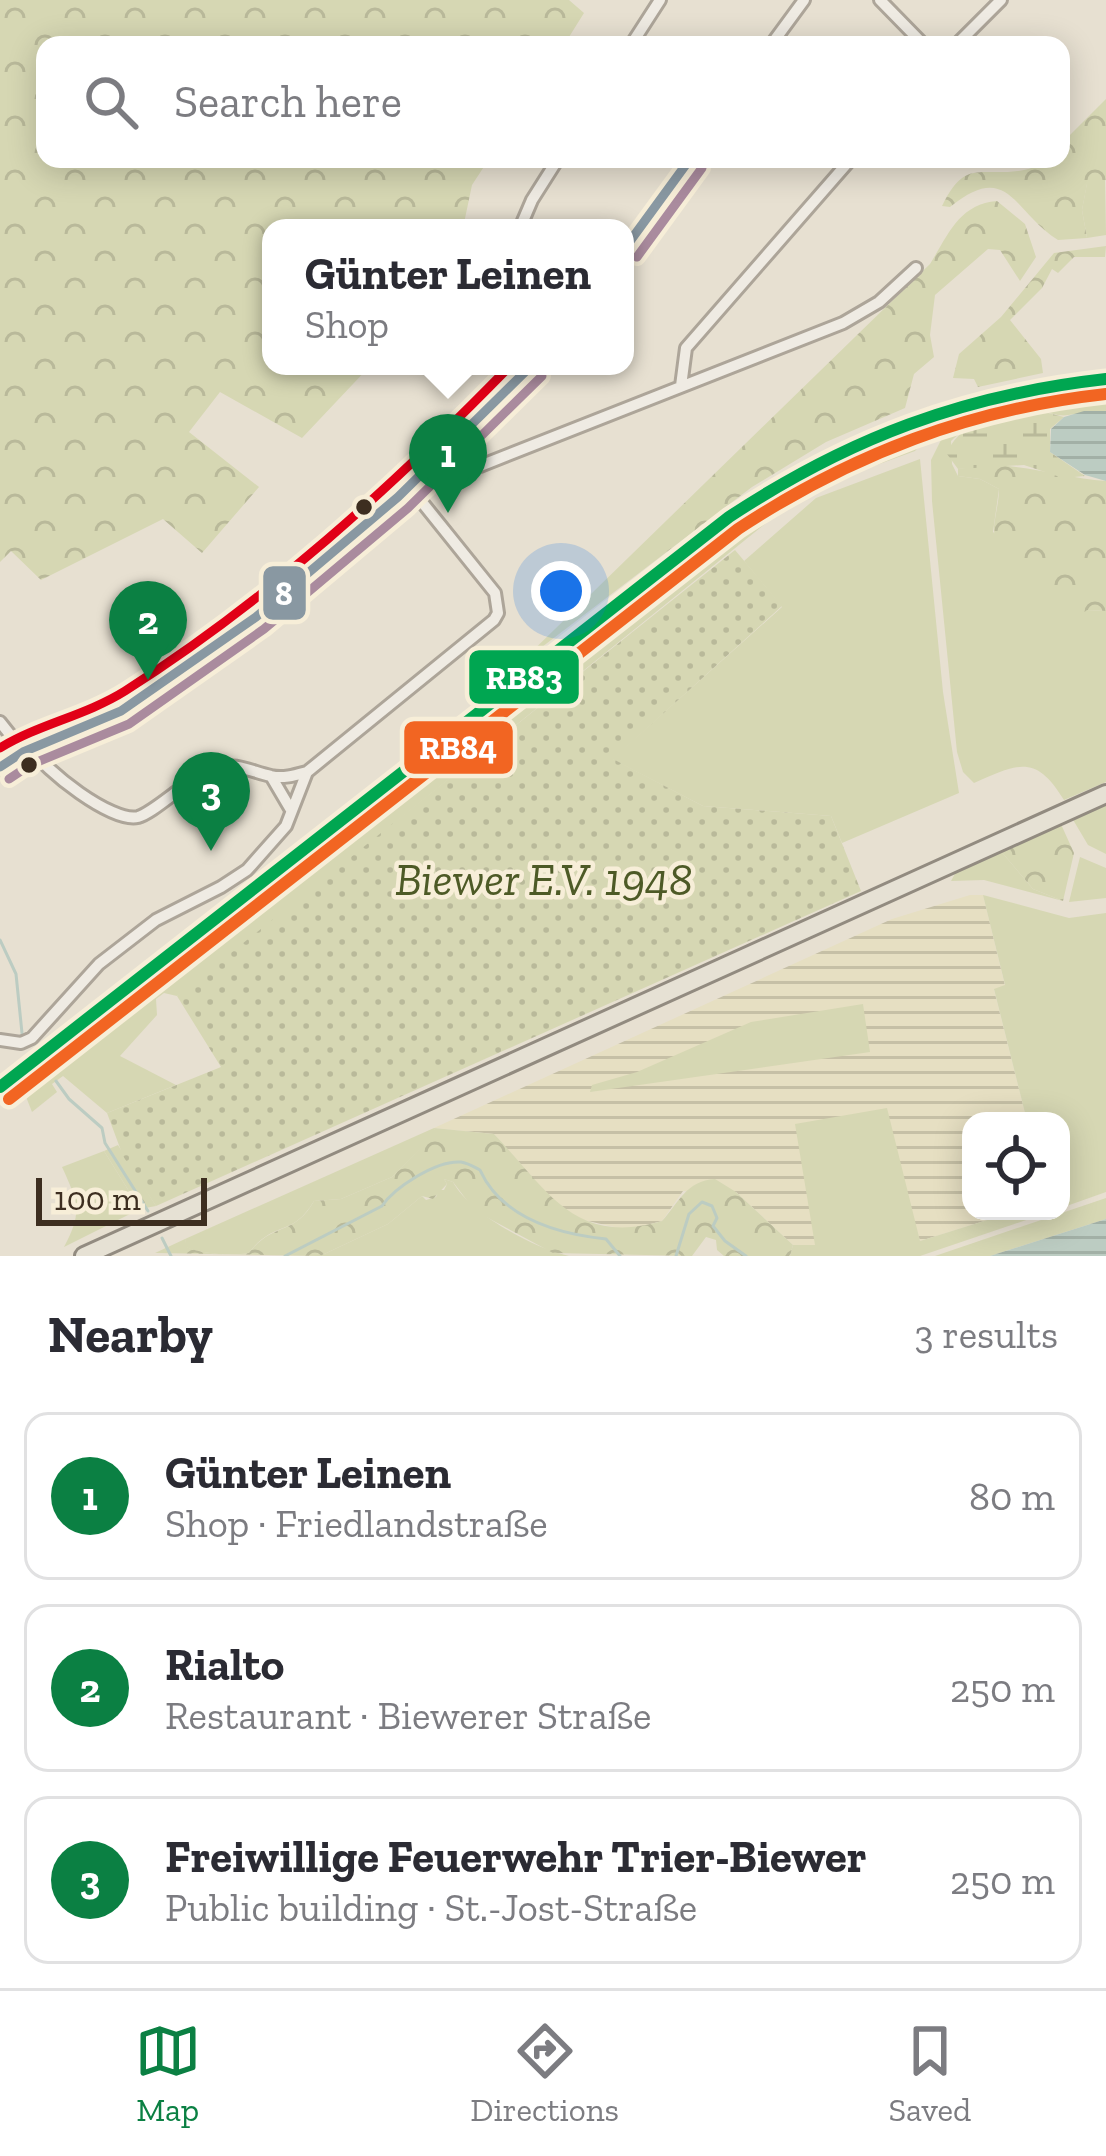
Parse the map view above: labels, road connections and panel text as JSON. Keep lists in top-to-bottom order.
{
  "parks": ["Biewer E.V. 1948"],
  "lines": ["transit line 8", "transit line RB83", "transit line RB84"],
  "scale_bar": "100 m",
  "page": {
    "search": "Search here",
    "popup": ["Günter Leinen", "Shop"],
    "pins": ["1", "2", "3"],
    "scale": "100 m",
    "heading": ["Nearby", "3 results"],
    "list": [
      {
        "mark": "1",
        "name": "Günter Leinen",
        "note": "Shop · Friedlandstraße",
        "value": "80 m"
      },
      {
        "mark": "2",
        "name": "Rialto",
        "note": "Restaurant · Biewerer Straße",
        "value": "250 m"
      },
      {
        "mark": "3",
        "name": "Freiwillige Feuerwehr Trier-Biewer",
        "note": "Public building · St.-Jost-Straße",
        "value": "250 m"
      }
    ],
    "nav": ["Map", "Directions", "Saved"]
  }
}
